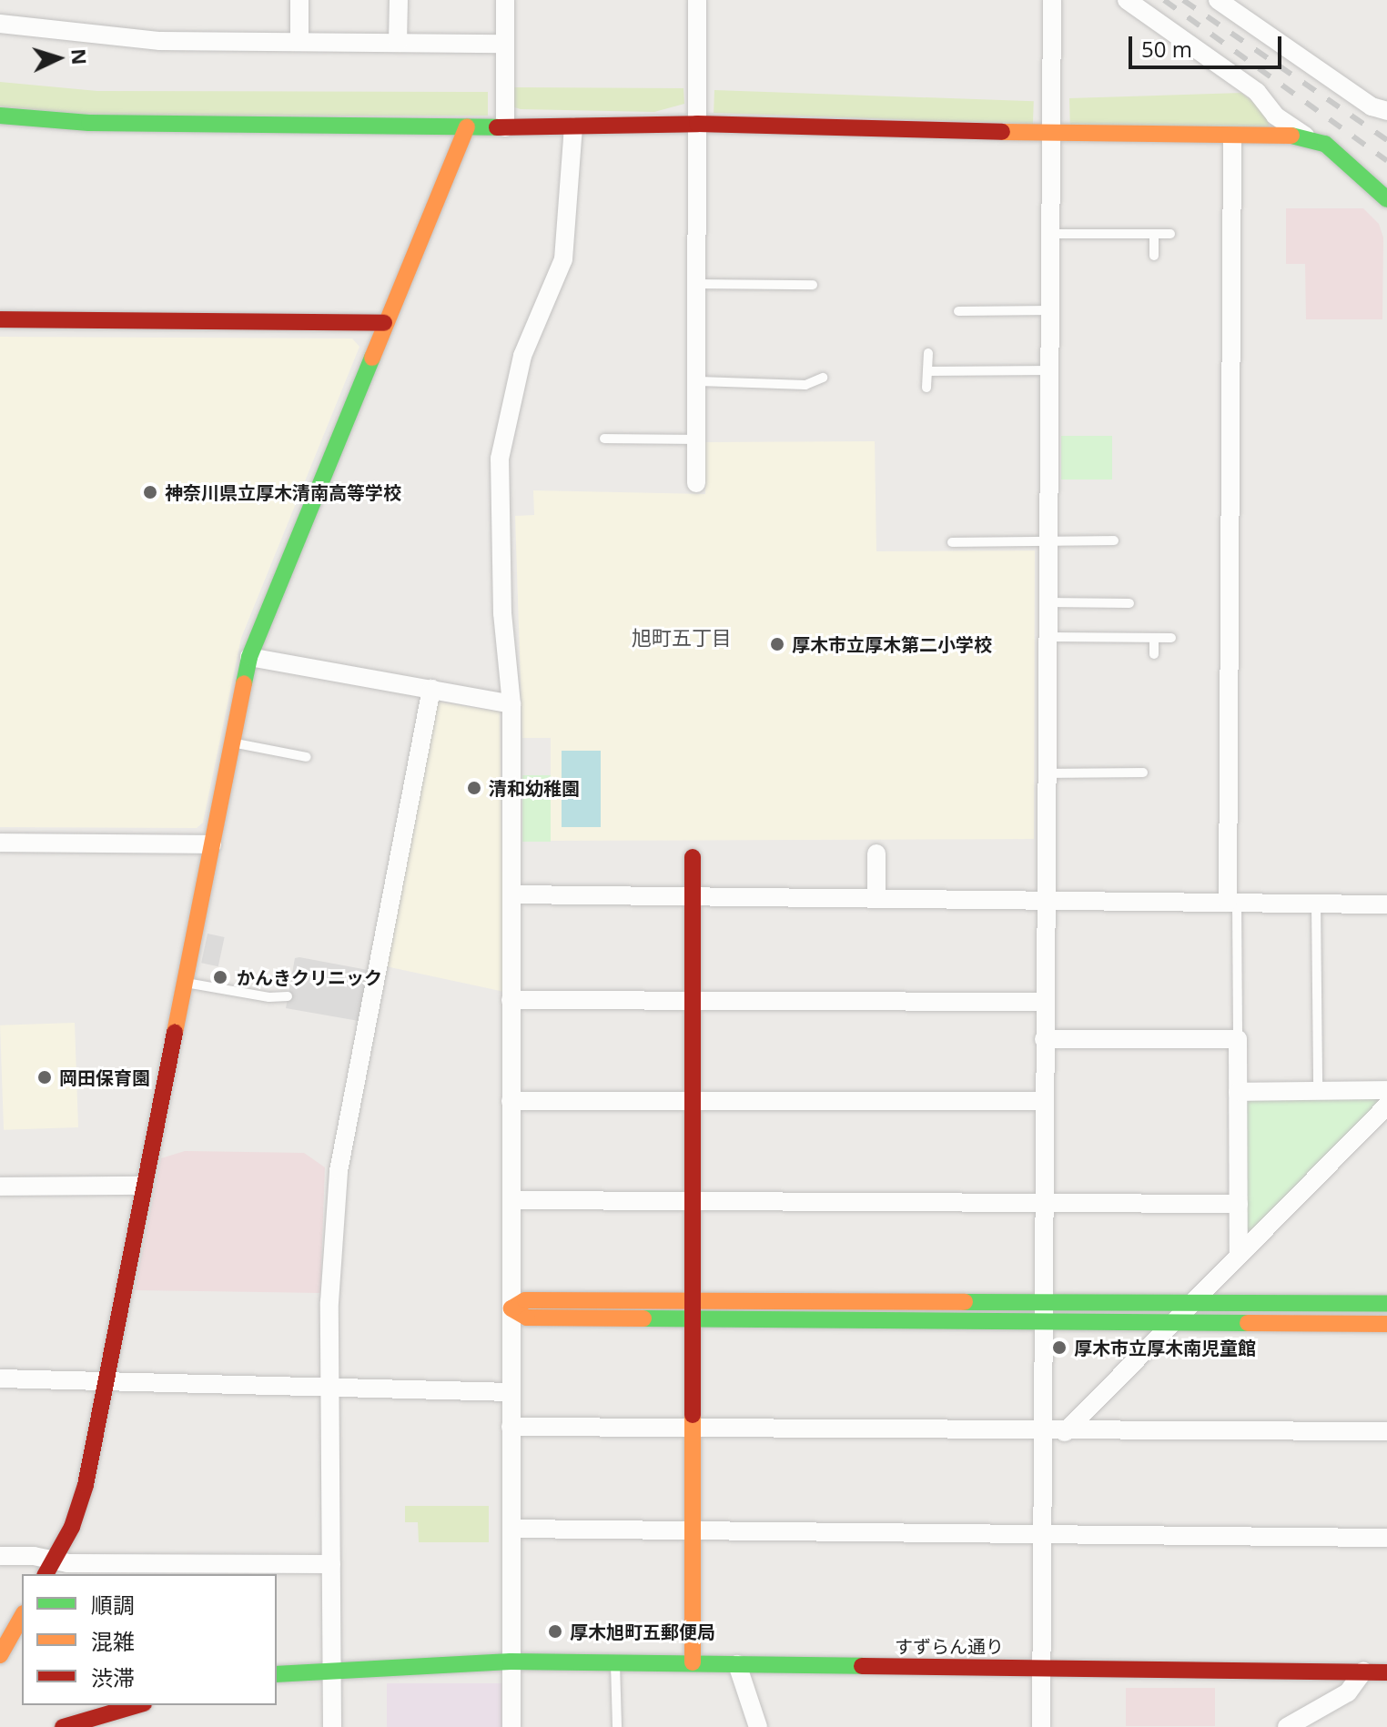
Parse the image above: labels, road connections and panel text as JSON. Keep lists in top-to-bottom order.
{
  "streets": {
    "street": ["すずらん通り"]
  },
  "districts": ["旭町五丁目"],
  "places": [
    "神奈川県立厚木清南高等学校",
    "厚木市立厚木第二小学校",
    "清和幼稚園",
    "かんきクリニック",
    "岡田保育園",
    "厚木市立厚木南児童館",
    "厚木旭町五郵便局"
  ],
  "legend": ["順調", "混雑", "渋滞"],
  "scale_bar": "50 m",
  "north": "right"
}
